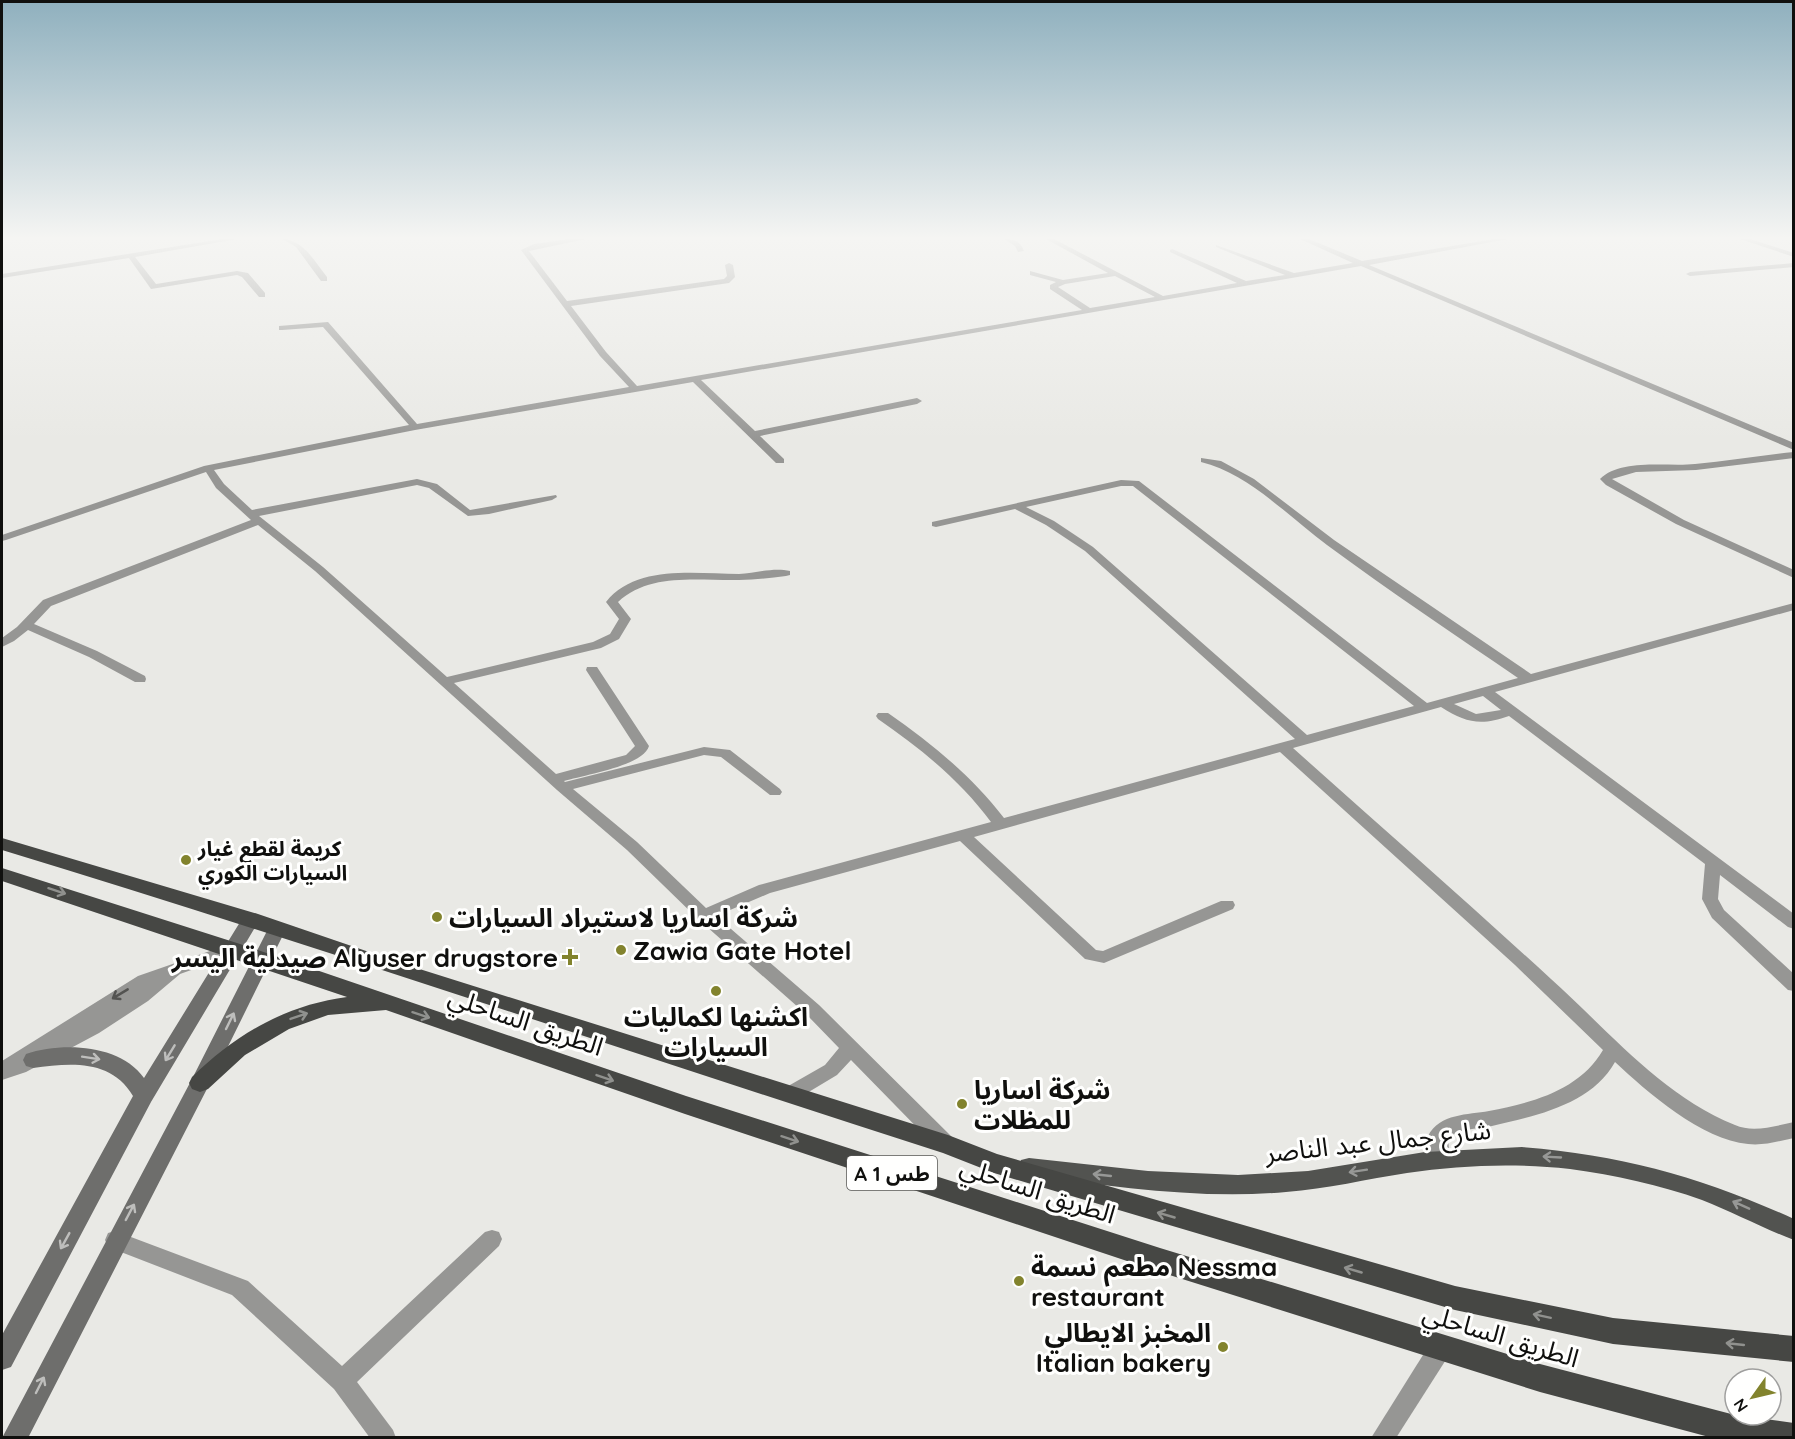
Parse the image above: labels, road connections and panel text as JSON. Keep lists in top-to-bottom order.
{
  "streets": {
    "highway": ["الطريق الساحلي", "A 1 طس"],
    "main road": ["شارع جمال عبد الناصر"]
  },
  "crossings": [
    ["الطريق الساحلي", "شارع جمال عبد الناصر"]
  ],
  "one_way": ["شارع جمال عبد الناصر"],
  "places": {
    "other": [
      "كريمة لقطع غيار السيارات الكوري",
      "شركة اساريا لاستيراد السيارات",
      "Zawia Gate Hotel",
      "اكشنها لكماليات السيارات",
      "شركة اساريا للمظلات",
      "مطعم نسمة Nessma restaurant",
      "المخبز الايطالي Italian bakery"
    ],
    "health": ["صيدلية اليسر Alyuser drugstore"]
  },
  "north": "bottom left"
}
